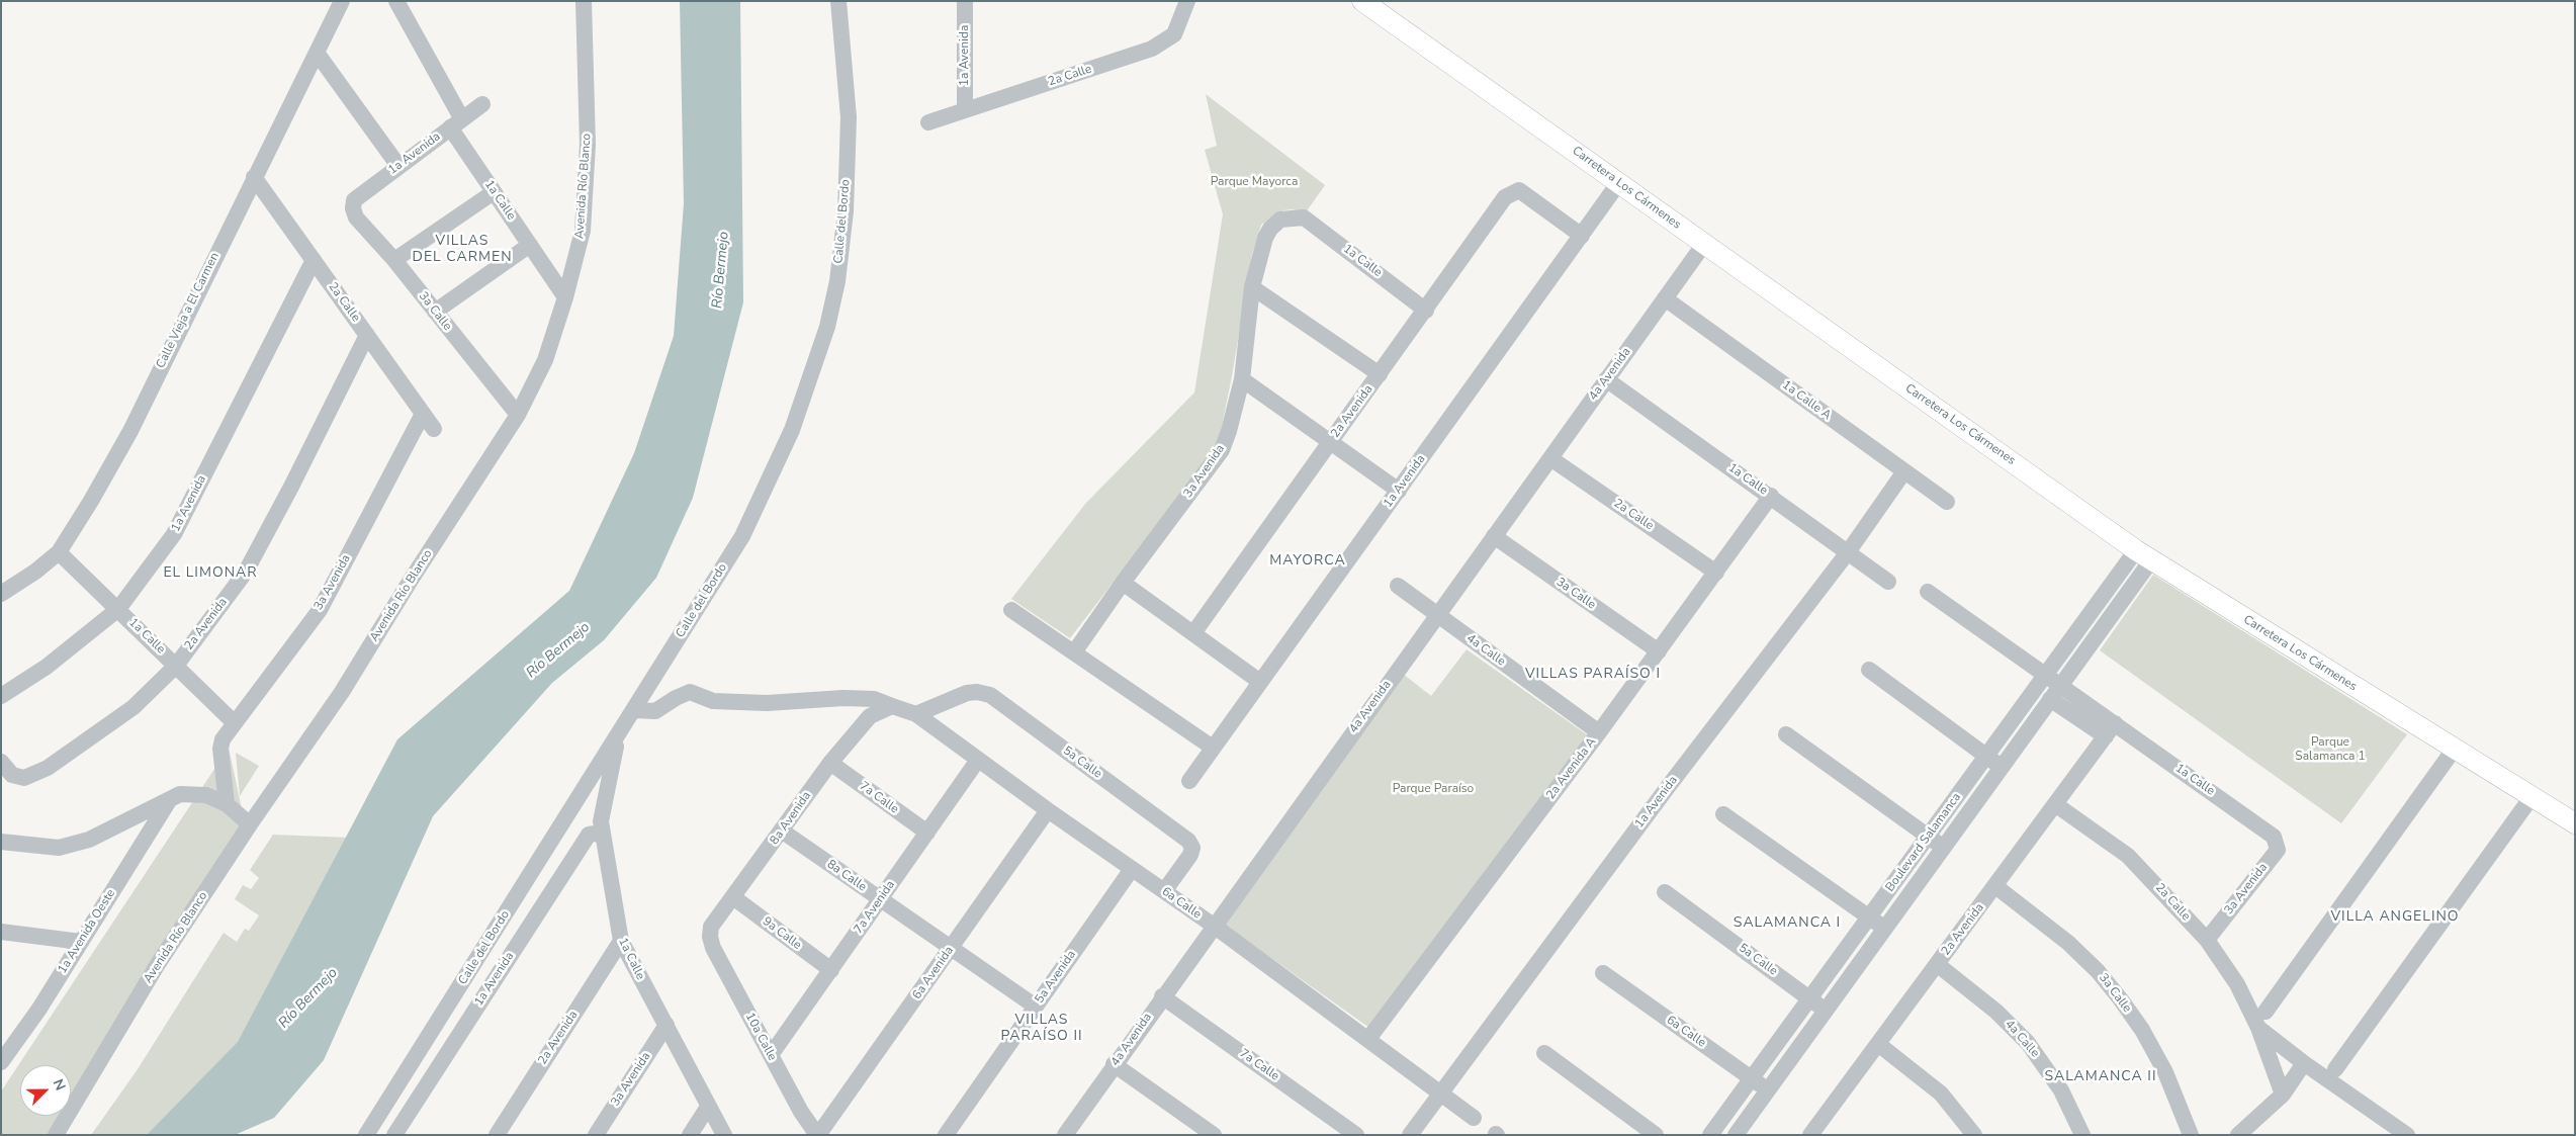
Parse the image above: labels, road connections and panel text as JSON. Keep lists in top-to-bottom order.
{
  "streets": {
    "main road": ["Carretera Los Cármenes"],
    "street": [
      "1a Avenida",
      "2a Calle",
      "Avenida Río Blanco",
      "1a Calle",
      "Calle del Bordo",
      "Calle Vieja a El Carmen",
      "3a Calle",
      "4a Avenida",
      "1a Calle A",
      "2a Avenida",
      "3a Avenida",
      "4a Calle",
      "5a Calle",
      "2a Avenida A",
      "7a Calle",
      "8a Avenida",
      "Boulevard Salamanca",
      "8a Calle",
      "6a Calle",
      "7a Avenida",
      "1a Avenida Oeste",
      "9a Calle",
      "6a Avenida",
      "5a Avenida",
      "10a Calle"
    ]
  },
  "crossings": [
    ["1a Avenida", "2a Calle"],
    ["1a Avenida", "Carretera Los Cármenes"],
    ["1a Avenida", "1a Calle"],
    ["1a Avenida", "3a Calle"],
    ["1a Avenida", "1a Calle A"],
    ["1a Avenida", "2a Avenida"],
    ["1a Avenida", "6a Calle"],
    ["2a Calle", "Calle Vieja a El Carmen"],
    ["2a Calle", "4a Avenida"],
    ["2a Calle", "2a Avenida"],
    ["2a Calle", "3a Avenida"],
    ["2a Calle", "2a Avenida A"],
    ["Avenida Río Blanco", "1a Calle"],
    ["Avenida Río Blanco", "3a Calle"],
    ["Carretera Los Cármenes", "4a Avenida"],
    ["Carretera Los Cármenes", "Boulevard Salamanca"],
    ["1a Calle", "Calle del Bordo"],
    ["1a Calle", "Calle Vieja a El Carmen"],
    ["1a Calle", "4a Avenida"],
    ["1a Calle", "2a Avenida"],
    ["1a Calle", "3a Avenida"],
    ["1a Calle", "2a Avenida A"],
    ["1a Calle", "Boulevard Salamanca"],
    ["Calle del Bordo", "6a Calle"],
    ["3a Calle", "4a Avenida"],
    ["3a Calle", "2a Avenida"],
    ["3a Calle", "2a Avenida A"],
    ["4a Avenida", "1a Calle A"],
    ["4a Avenida", "4a Calle"],
    ["4a Avenida", "7a Calle"],
    ["4a Avenida", "6a Calle"],
    ["2a Avenida", "4a Calle"],
    ["4a Calle", "2a Avenida A"],
    ["5a Calle", "Boulevard Salamanca"],
    ["5a Calle", "6a Calle"],
    ["2a Avenida A", "6a Calle"],
    ["7a Calle", "8a Avenida"],
    ["7a Calle", "7a Avenida"],
    ["8a Avenida", "8a Calle"],
    ["8a Avenida", "6a Calle"],
    ["8a Avenida", "9a Calle"],
    ["8a Avenida", "10a Calle"],
    ["Boulevard Salamanca", "6a Calle"],
    ["8a Calle", "7a Avenida"],
    ["8a Calle", "6a Avenida"],
    ["8a Calle", "5a Avenida"],
    ["6a Calle", "7a Avenida"],
    ["6a Calle", "6a Avenida"],
    ["6a Calle", "5a Avenida"],
    ["7a Avenida", "9a Calle"],
    ["7a Avenida", "10a Calle"],
    ["6a Avenida", "10a Calle"]
  ],
  "districts": [
    "VILLAS DEL CARMEN",
    "MAYORCA",
    "EL LIMONAR",
    "VILLAS PARAÍSO I",
    "VILLA ANGELINO",
    "SALAMANCA I",
    "VILLAS PARAÍSO II",
    "SALAMANCA II"
  ],
  "water": ["Río Bermejo"],
  "parks": ["Parque Mayorca", "Parque Salamanca 1", "Parque Paraíso"],
  "north": "top right"
}
